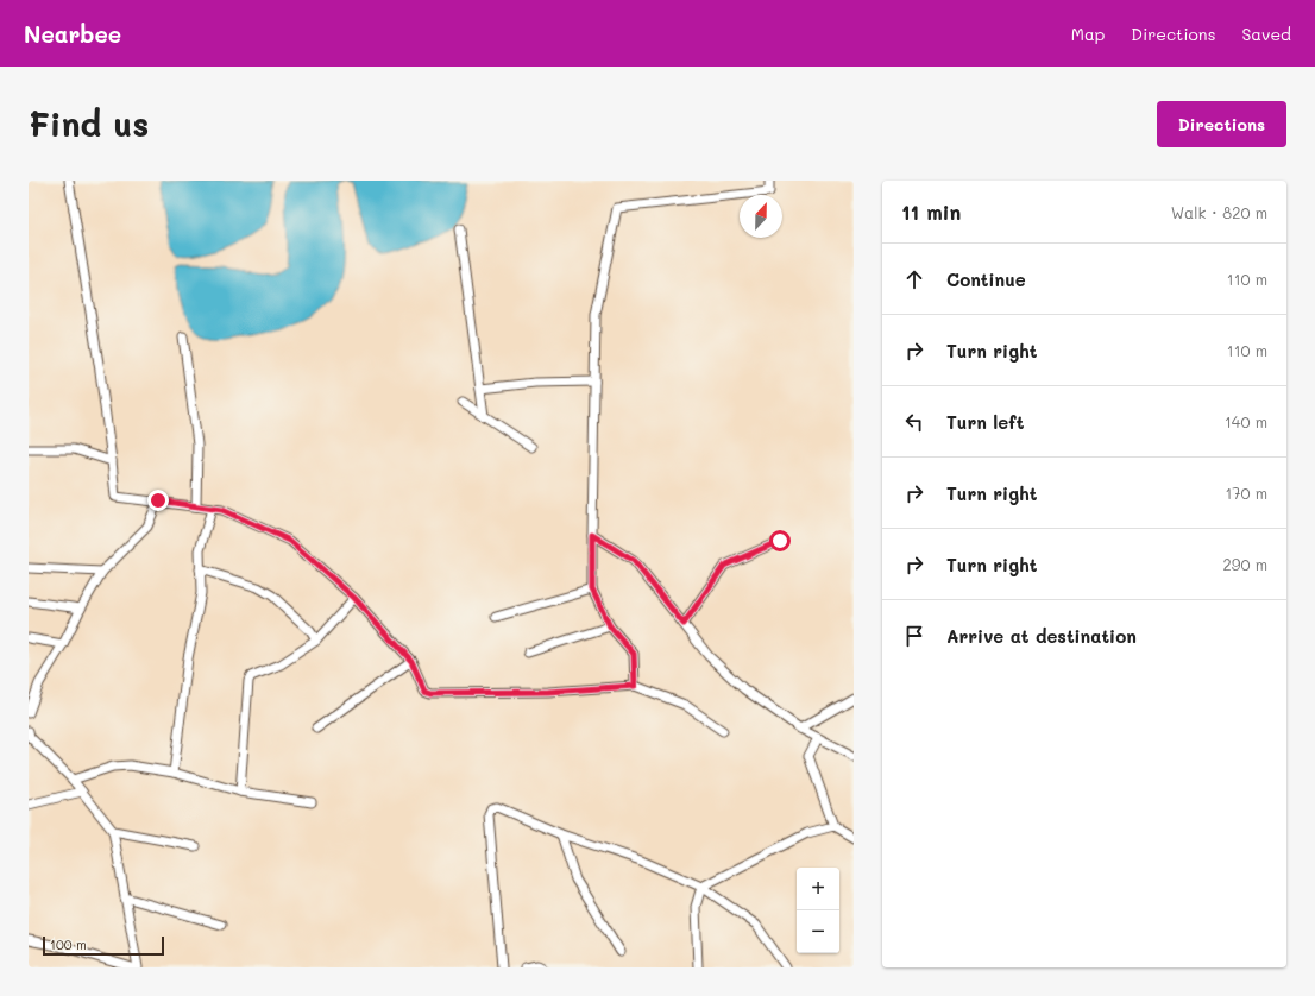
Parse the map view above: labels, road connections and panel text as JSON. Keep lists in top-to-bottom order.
{
  "scale_bar": "100 m",
  "north": "top",
  "page": {
    "header": "Nearbee",
    "nav": ["Map", "Directions", "Saved"],
    "buttons": "Directions",
    "title": "Find us",
    "heading": ["11 min", "Walk · 820 m"],
    "list": [
      ["Continue", "110 m"],
      ["Turn right", "110 m"],
      ["Turn left", "140 m"],
      ["Turn right", "170 m"],
      ["Turn right", "290 m"],
      "Arrive at destination"
    ],
    "map_buttons": ["+", "−"],
    "scale": "100 m"
  }
}
